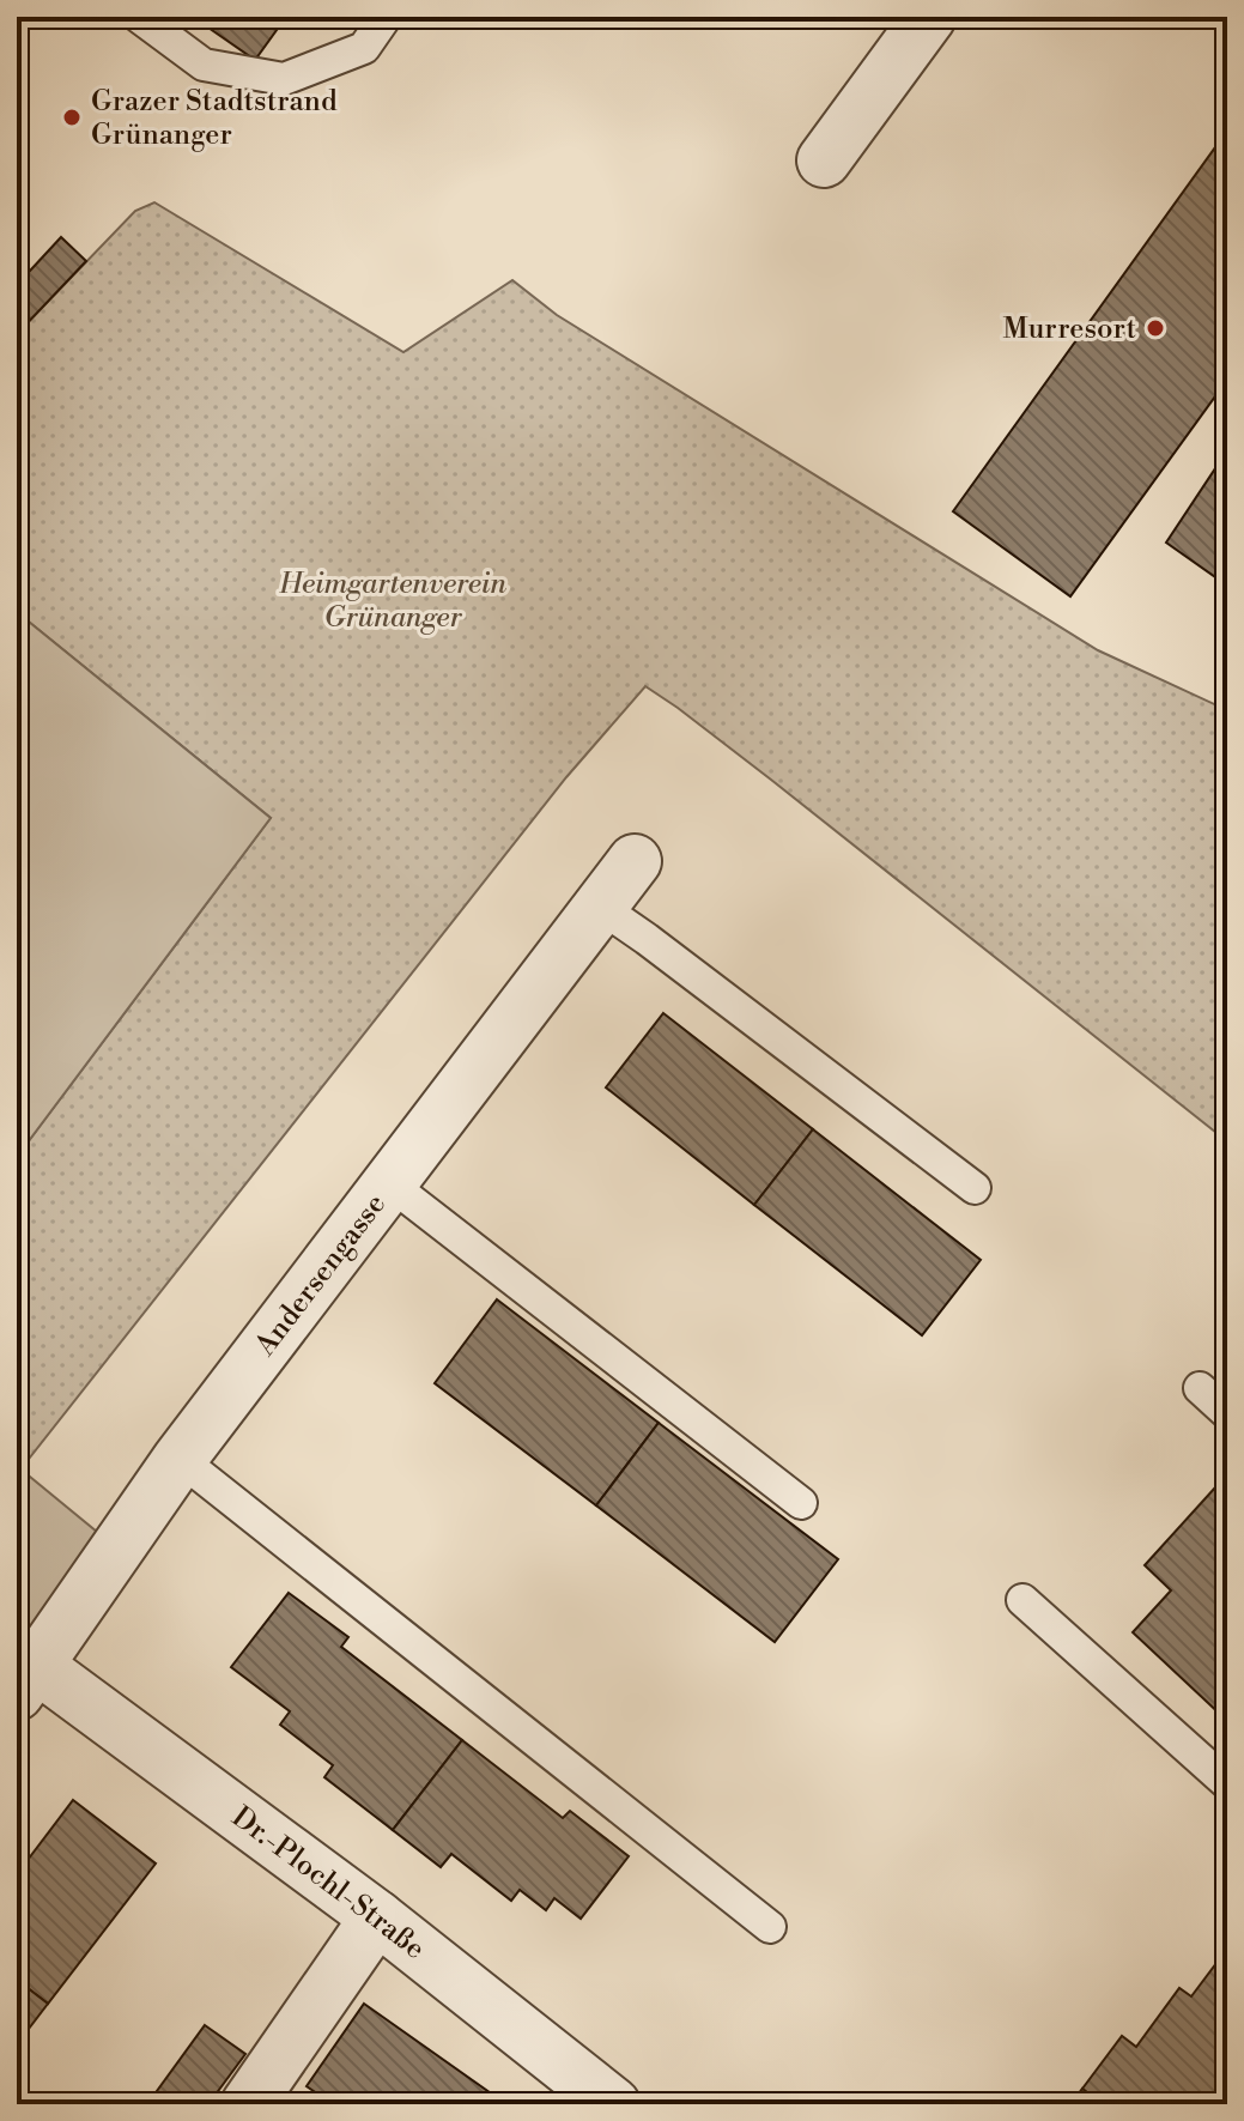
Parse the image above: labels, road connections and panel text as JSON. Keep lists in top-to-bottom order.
{
  "streets": {
    "street": ["Andersengasse", "Dr.-Plochl-Straße"]
  },
  "crossings": [
    ["Andersengasse", "Dr.-Plochl-Straße"]
  ],
  "parks": ["Heimgartenverein Grünanger"],
  "places": ["Grazer Stadtstrand Grünanger", "Murresort"]
}
